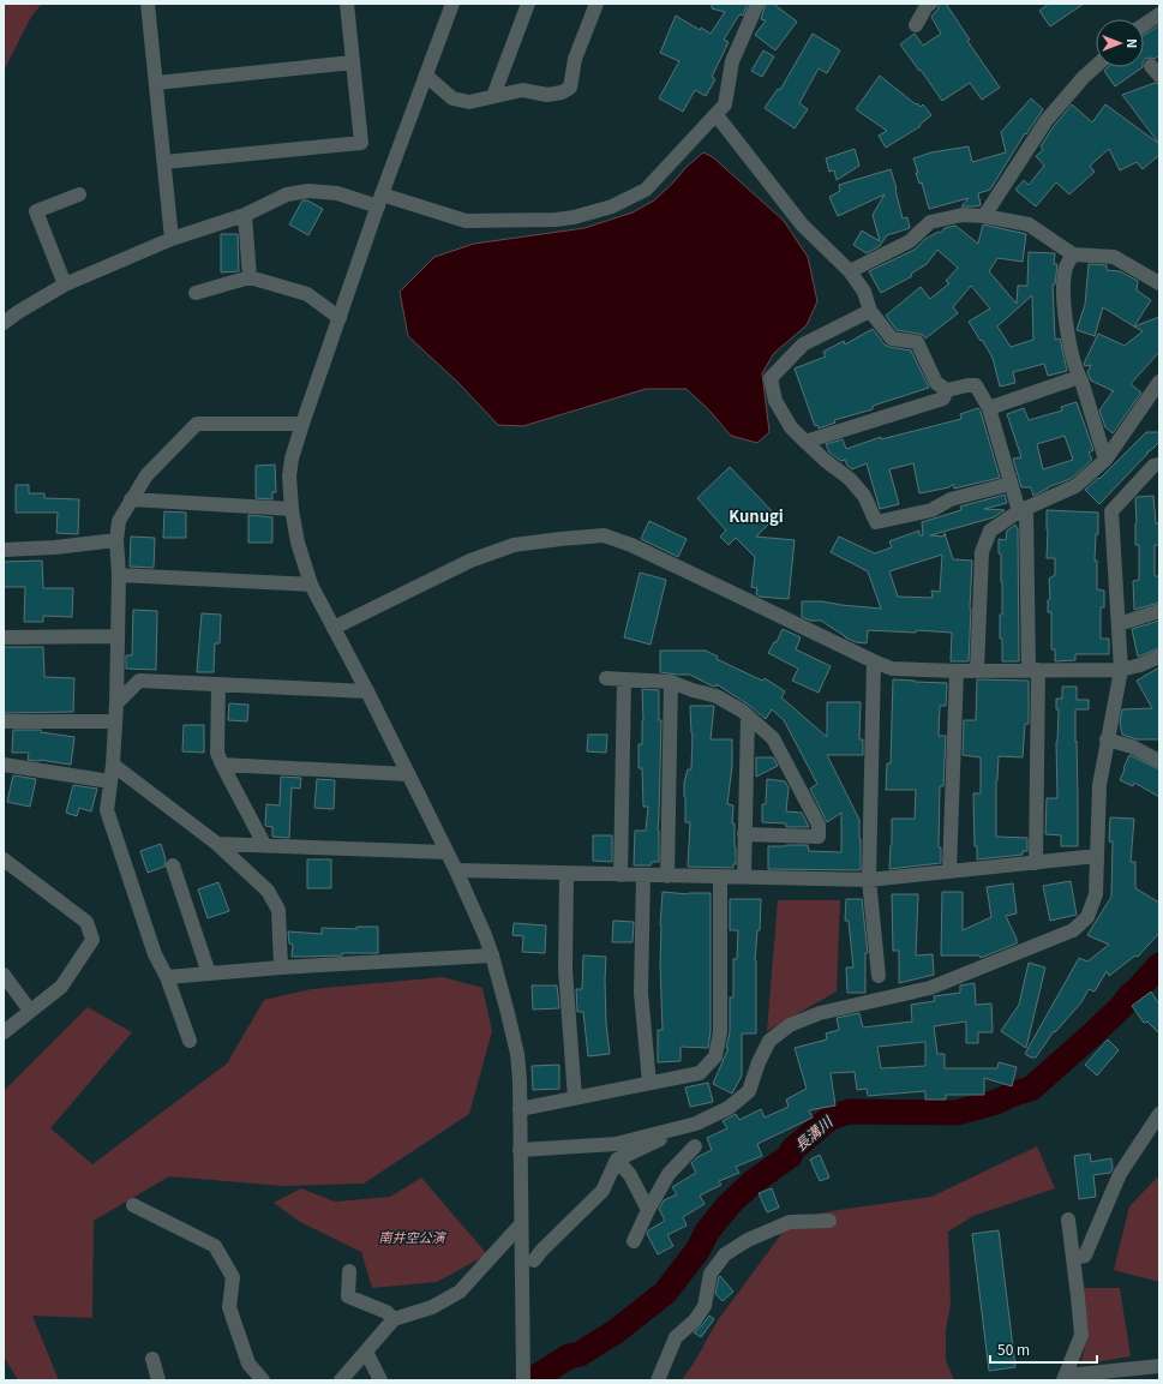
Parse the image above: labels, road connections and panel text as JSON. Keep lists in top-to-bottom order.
{
  "districts": ["Kunugi"],
  "water": ["長溝川"],
  "parks": ["南井空公演"],
  "scale_bar": "50 m",
  "north": "right"
}
